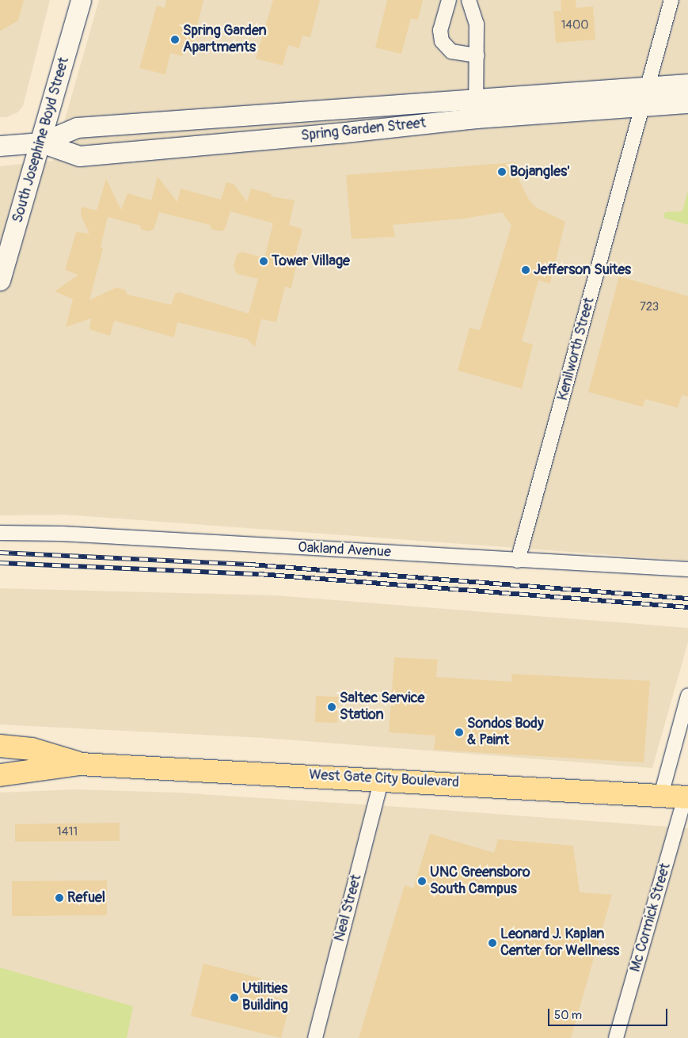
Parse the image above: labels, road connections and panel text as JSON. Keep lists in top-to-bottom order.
{
  "streets": {
    "main road": ["Spring Garden Street", "South Josephine Boyd Street", "West Gate City Boulevard"],
    "street": [
      "Kenilworth Street",
      "Oakland Avenue",
      "Neal Street",
      "Mc Cormick Street"
    ]
  },
  "crossings": [
    ["Spring Garden Street", "South Josephine Boyd Street"],
    ["Spring Garden Street", "Kenilworth Street"],
    ["Kenilworth Street", "Oakland Avenue"],
    ["West Gate City Boulevard", "Neal Street"],
    ["West Gate City Boulevard", "Mc Cormick Street"]
  ],
  "places": [
    "Spring Garden Apartments",
    "Bojangles'",
    "Tower Village",
    "Jefferson Suites",
    "Saltec Service Station",
    "Sondos Body & Paint",
    "UNC Greensboro South Campus",
    "Refuel",
    "Leonard J. Kaplan Center for Wellness",
    "Utilities Building"
  ],
  "house_numbers": ["1400", "723", "1411"],
  "scale_bar": "50 m"
}
